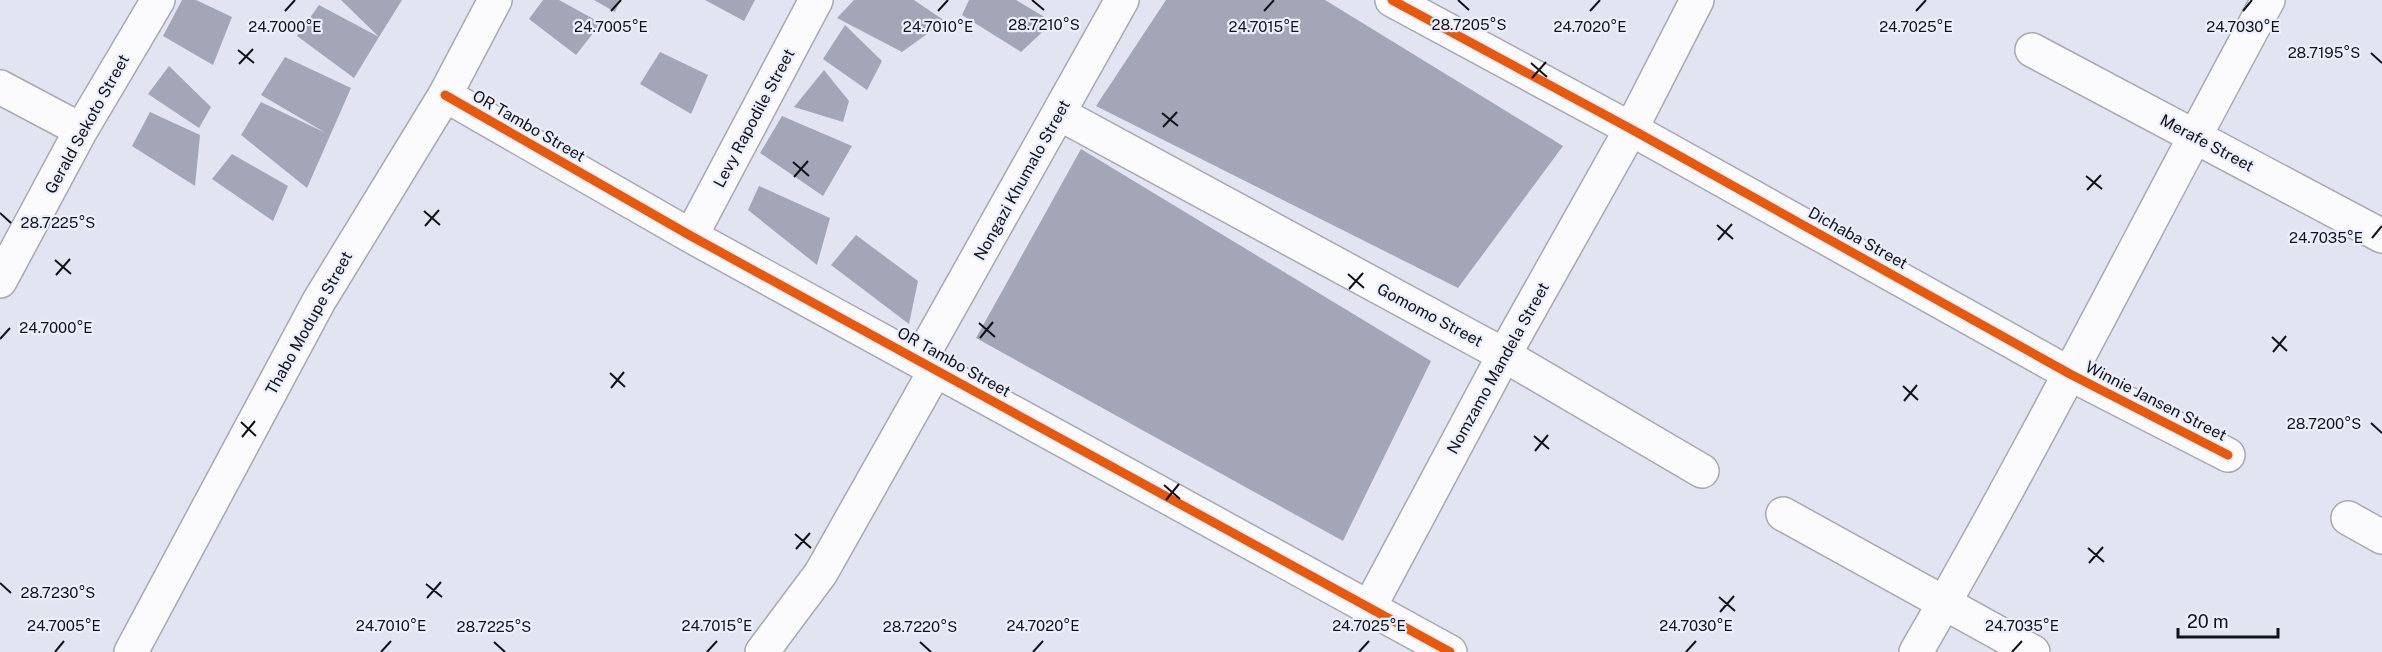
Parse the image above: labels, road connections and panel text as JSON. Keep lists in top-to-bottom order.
{
  "streets": {
    "street": [
      "Levy Rapodile Street",
      "Gerald Sekoto Street",
      "OR Tambo Street",
      "Merafe Street",
      "Nongazi Khumalo Street",
      "Dichaba Street",
      "Gomomo Street",
      "Thabo Modupe Street",
      "Nomzamo Mandela Street",
      "Winnie Jansen Street"
    ]
  },
  "crossings": [
    ["Levy Rapodile Street", "OR Tambo Street"],
    ["OR Tambo Street", "Nongazi Khumalo Street"],
    ["OR Tambo Street", "Thabo Modupe Street"],
    ["OR Tambo Street", "Nomzamo Mandela Street"],
    ["Merafe Street", "Winnie Jansen Street"],
    ["Nongazi Khumalo Street", "Gomomo Street"],
    ["Dichaba Street", "Nomzamo Mandela Street"],
    ["Dichaba Street", "Winnie Jansen Street"],
    ["Gomomo Street", "Nomzamo Mandela Street"]
  ],
  "scale_bar": "20 m",
  "coordinates": [
    "28.7210°S",
    "28.7205°S",
    "24.7000°E",
    "24.7005°E",
    "24.7010°E",
    "24.7015°E",
    "24.7020°E",
    "24.7025°E",
    "24.7030°E",
    "28.7195°S",
    "28.7225°S",
    "24.7035°E",
    "28.7200°S",
    "28.7230°S",
    "28.7220°S"
  ]
}
